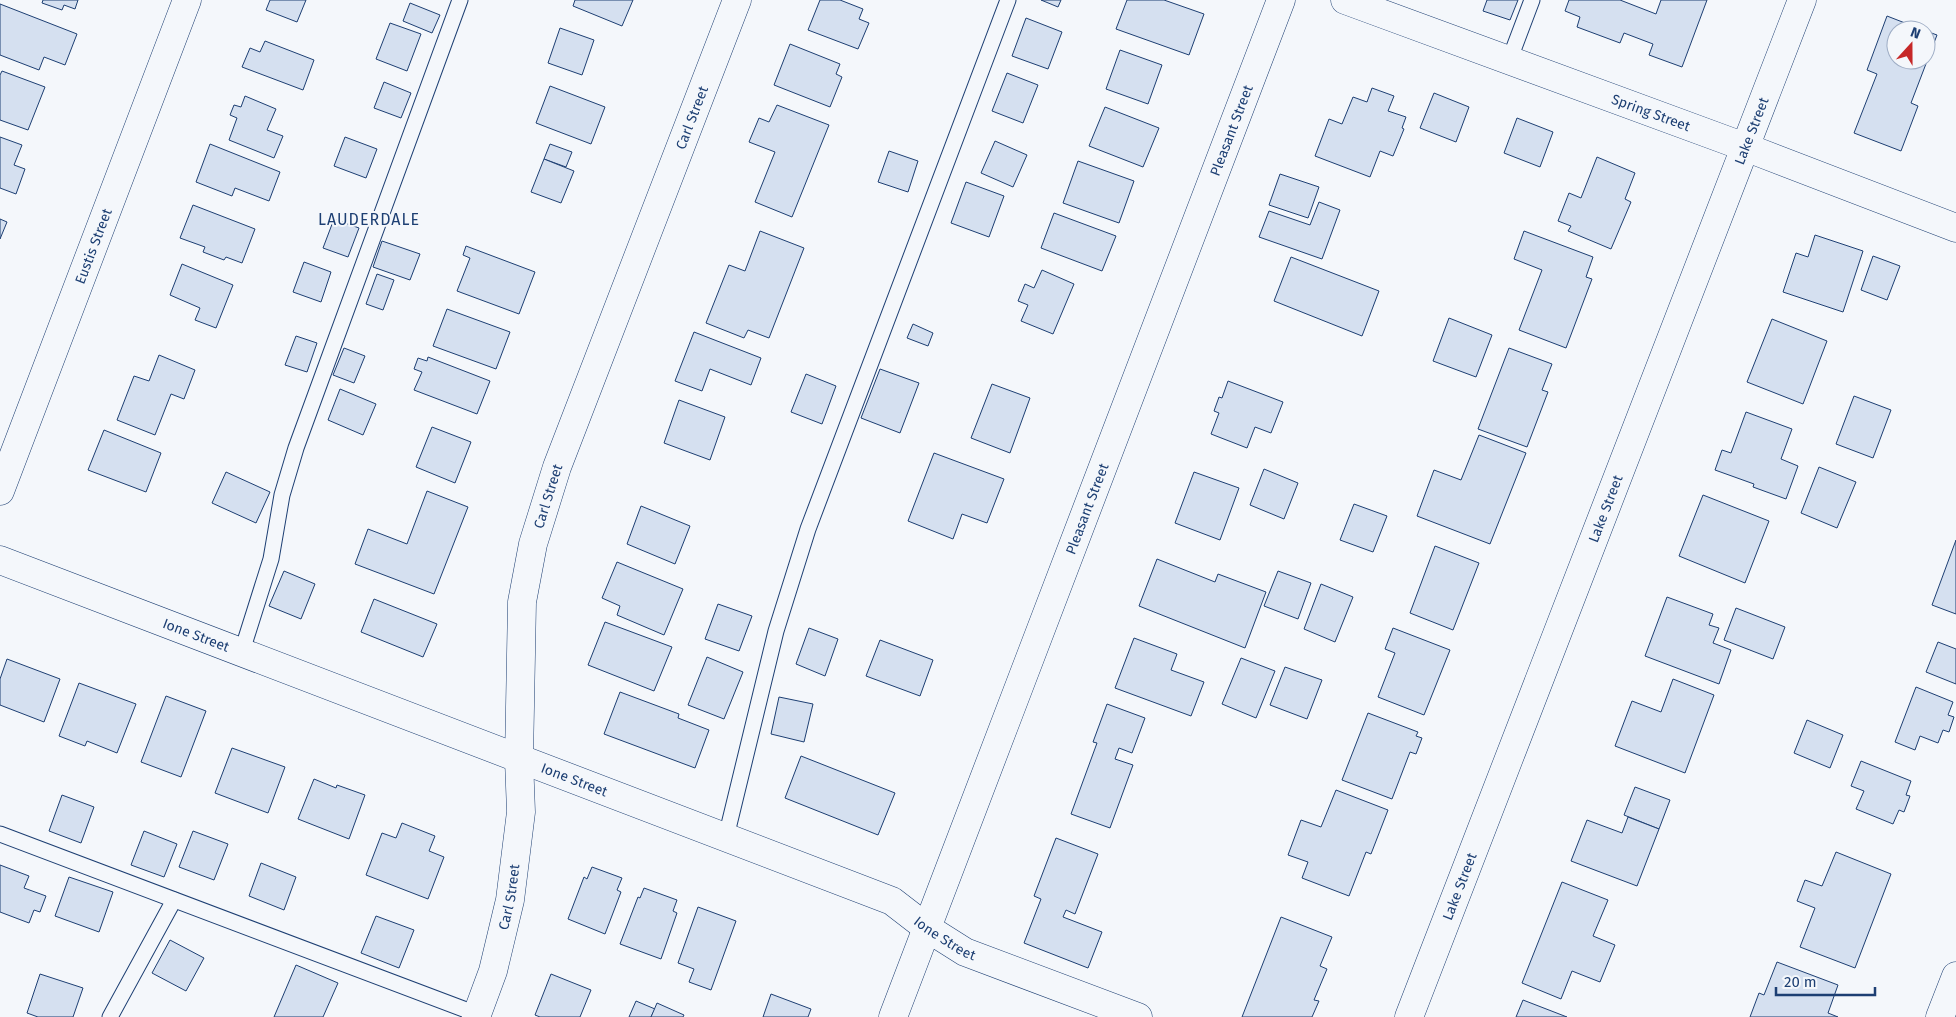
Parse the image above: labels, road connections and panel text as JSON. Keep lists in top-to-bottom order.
{
  "streets": {
    "street": [
      "Spring Street",
      "Carl Street",
      "Pleasant Street",
      "Lake Street",
      "Eustis Street",
      "Ione Street"
    ]
  },
  "crossings": [
    ["Spring Street", "Lake Street"],
    ["Carl Street", "Ione Street"],
    ["Pleasant Street", "Ione Street"]
  ],
  "districts": ["LAUDERDALE"],
  "scale_bar": "20 m",
  "north": "top"
}
